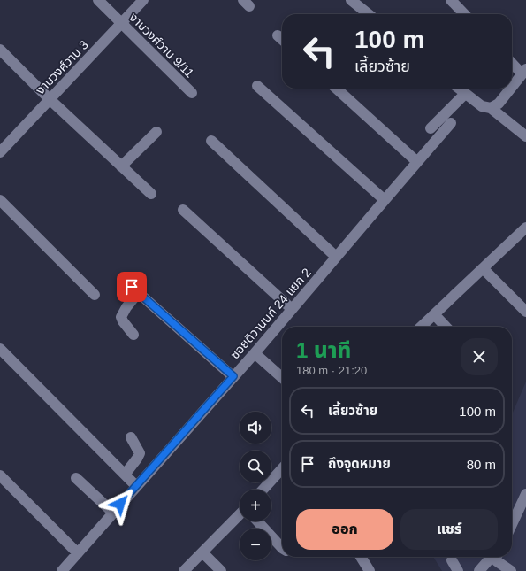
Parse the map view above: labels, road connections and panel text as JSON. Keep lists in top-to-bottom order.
{
  "streets": {
    "street": ["งามวงศ์วาน 9/11", "งามวงศ์วาน 3", "ซอยติวานนท์ 24 แยก 2"]
  },
  "crossings": [
    ["งามวงศ์วาน 9/11", "งามวงศ์วาน 3"]
  ],
  "page": {
    "turn": ["100 m", "เลี้ยวซ้าย"],
    "heading": ["1 นาที", "180 m · 21:20"],
    "list": [
      {
        "name": "เลี้ยวซ้าย",
        "value": "100 m"
      },
      {
        "name": "ถึงจุดหมาย",
        "value": "80 m"
      }
    ],
    "map_buttons": ["+", "−"],
    "buttons": ["ออก", "แชร์"]
  }
}
